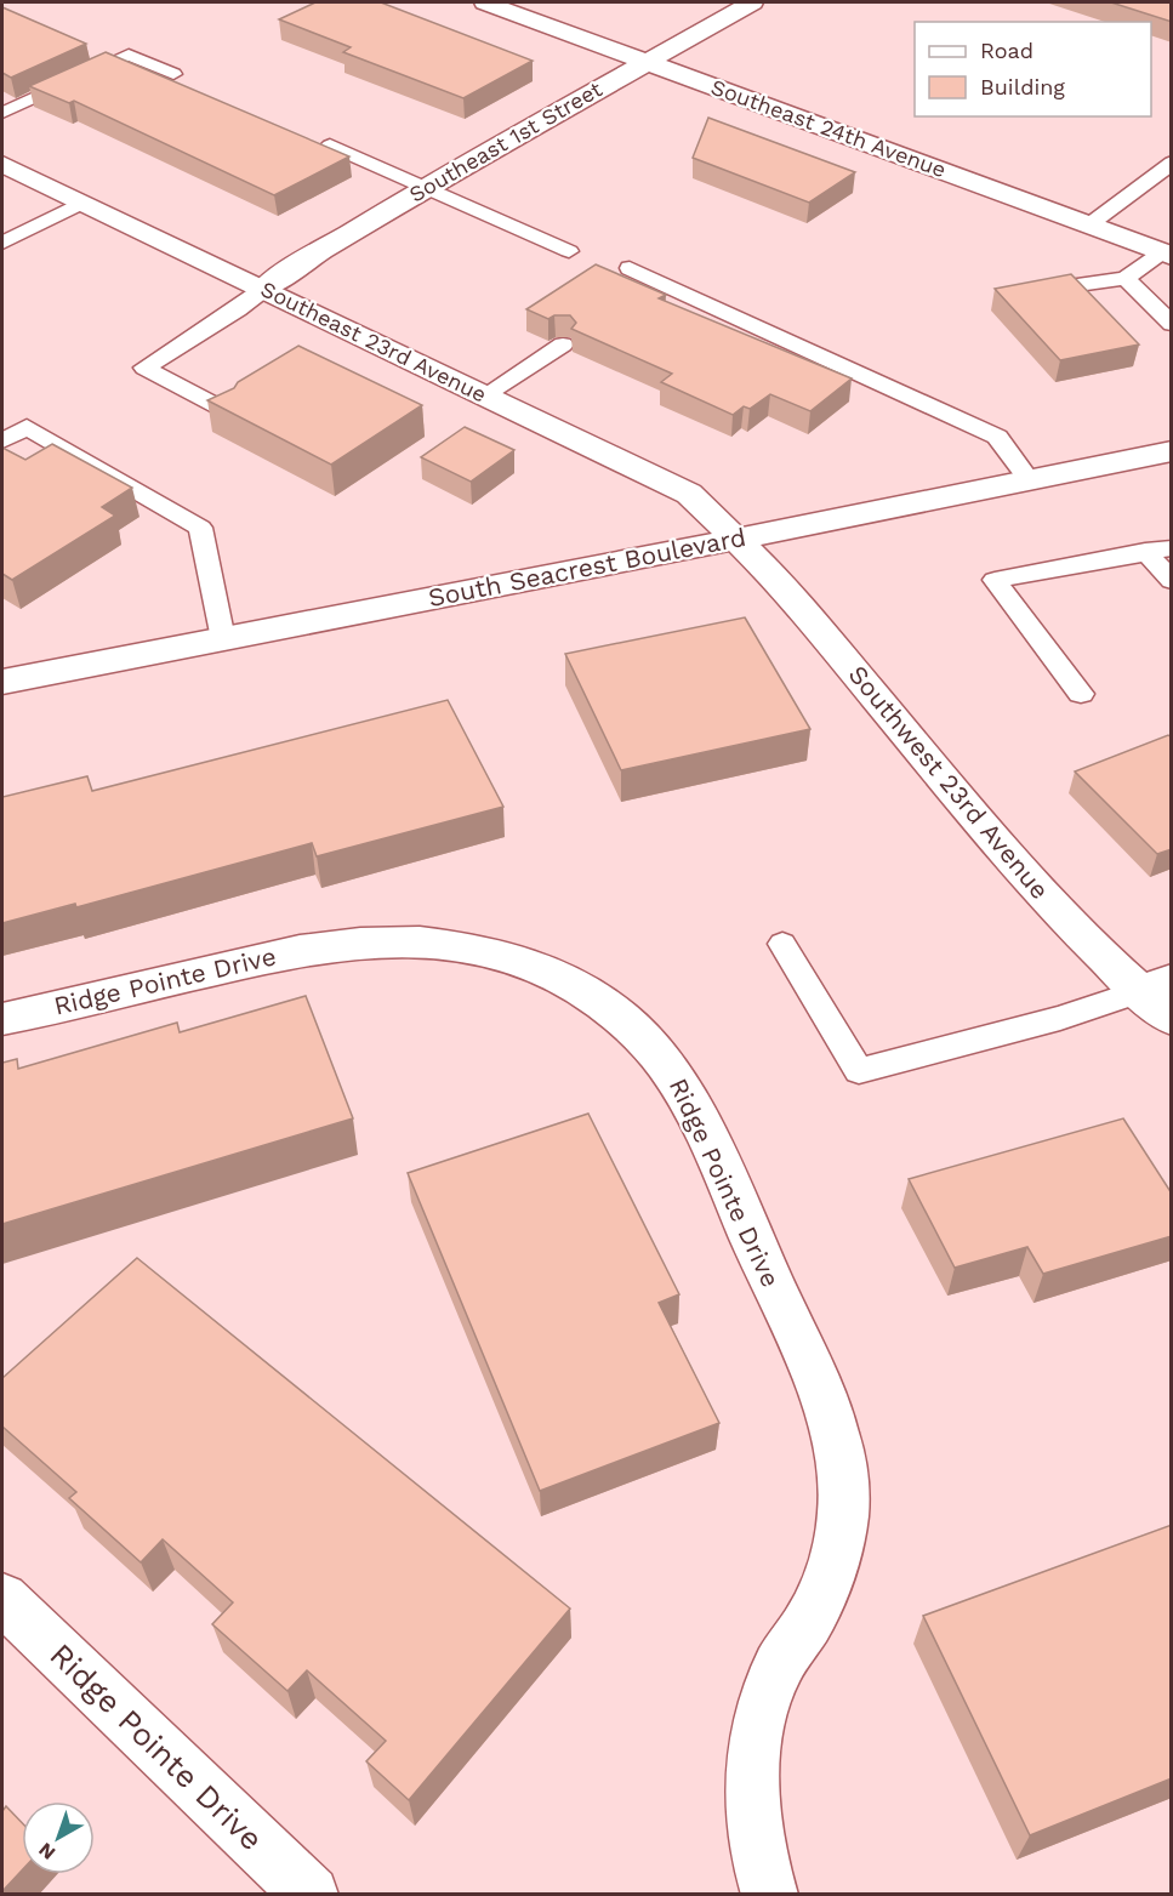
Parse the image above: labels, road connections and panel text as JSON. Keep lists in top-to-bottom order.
{
  "streets": {
    "street": [
      "Southeast 24th Avenue",
      "Southeast 1st Street",
      "Southeast 23rd Avenue",
      "South Seacrest Boulevard",
      "Southwest 23rd Avenue",
      "Ridge Pointe Drive"
    ]
  },
  "crossings": [
    ["Southeast 24th Avenue", "Southeast 1st Street"],
    ["Southeast 1st Street", "Southeast 23rd Avenue"],
    ["Southeast 23rd Avenue", "South Seacrest Boulevard"],
    ["Southeast 23rd Avenue", "Southwest 23rd Avenue"],
    ["South Seacrest Boulevard", "Southwest 23rd Avenue"]
  ],
  "legend": ["Road", "Building"],
  "north": "bottom left"
}
